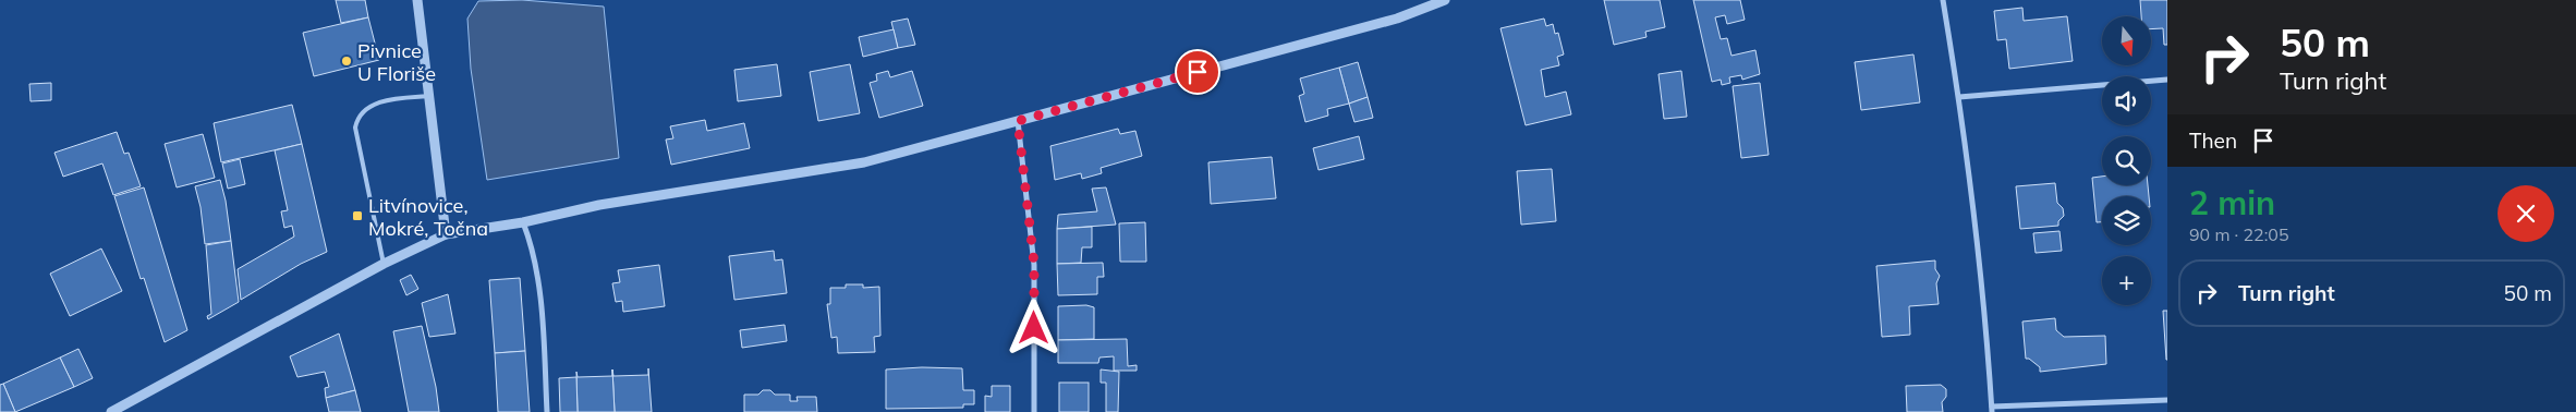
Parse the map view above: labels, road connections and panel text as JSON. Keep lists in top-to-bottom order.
{
  "places": {
    "other": ["Pivnice U Floriše"],
    "transit": ["Litvínovice, Mokré, Točna"]
  },
  "north": "bottom",
  "page": {
    "turn": ["50 m", "Turn right"],
    "map_buttons": "+",
    "then": "Then",
    "heading": ["2 min", "90 m · 22:05"],
    "list": [
      {
        "name": "Turn right",
        "value": "50 m"
      }
    ]
  }
}
